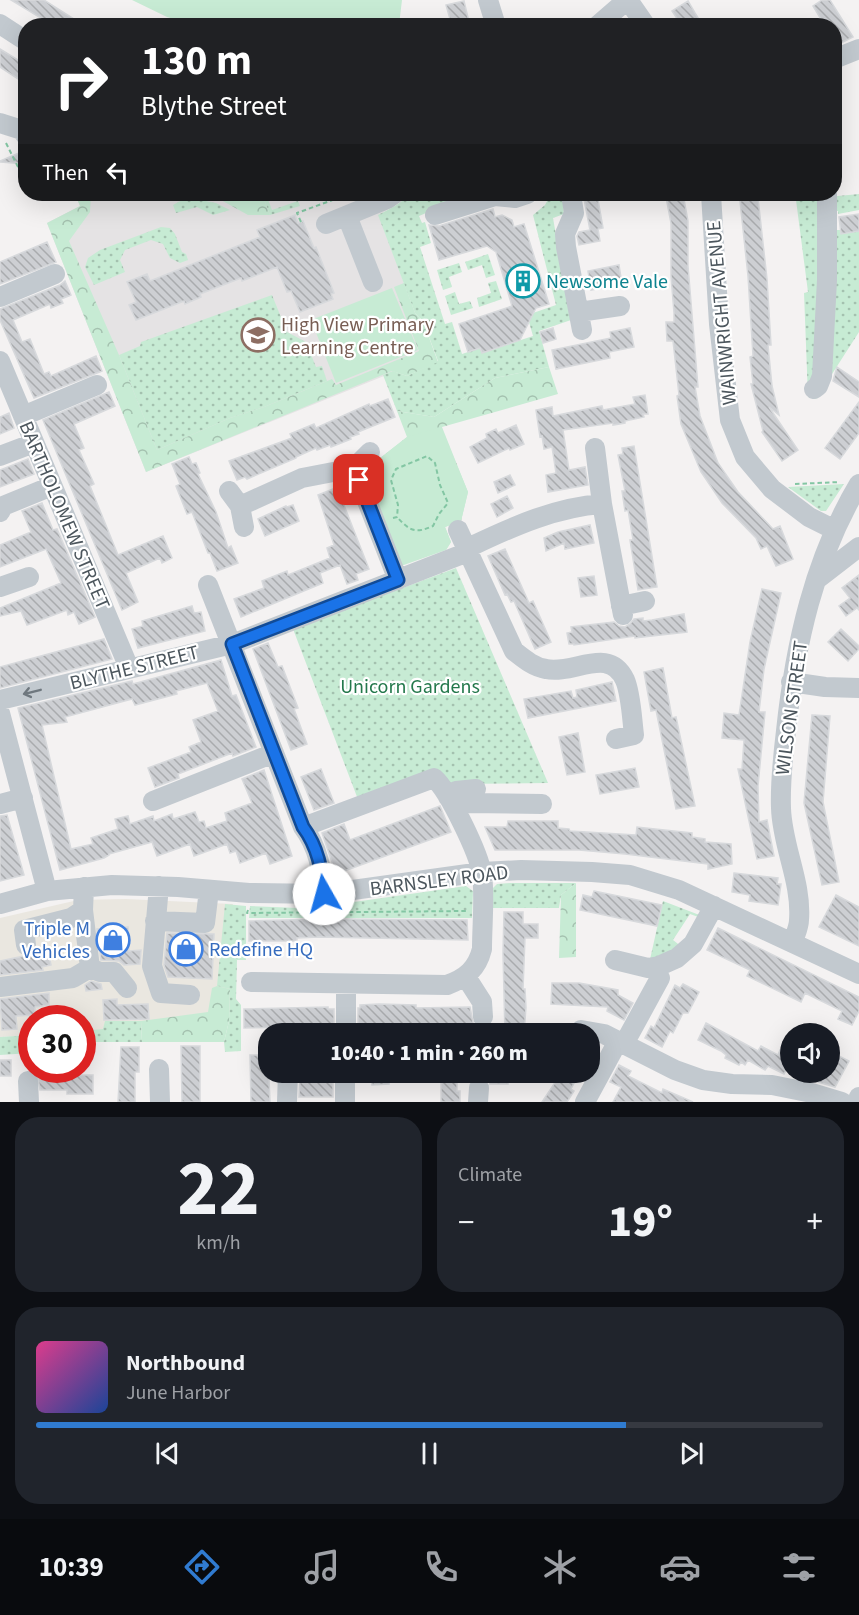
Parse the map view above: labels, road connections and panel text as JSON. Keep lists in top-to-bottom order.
{
  "streets": {
    "street": [
      "WAINWRIGHT AVENUE",
      "BARTHOLOMEW STREET",
      "BLYTHE STREET",
      "WILSON STREET",
      "BARNSLEY ROAD"
    ]
  },
  "crossings": [
    ["WAINWRIGHT AVENUE", "WILSON STREET"],
    ["BARTHOLOMEW STREET", "BLYTHE STREET"],
    ["WILSON STREET", "BARNSLEY ROAD"]
  ],
  "parks": ["Unicorn Gardens"],
  "places": {
    "building": ["Newsome Vale"],
    "school or university": ["High View Primary Learning Centre"],
    "shop": ["Triple M Vehicles", "Redefine HQ"]
  },
  "page": {
    "turn": ["130 m", "Blythe Street"],
    "then": "Then",
    "limit": "30",
    "trip": "10:40 · 1 min · 260 m",
    "tile": [
      ["22", "km/h"],
      "Climate"
    ],
    "heat": ["−", "19°", "+"],
    "song": ["Northbound", "June Harbor"],
    "tabs": "10:39"
  }
}
